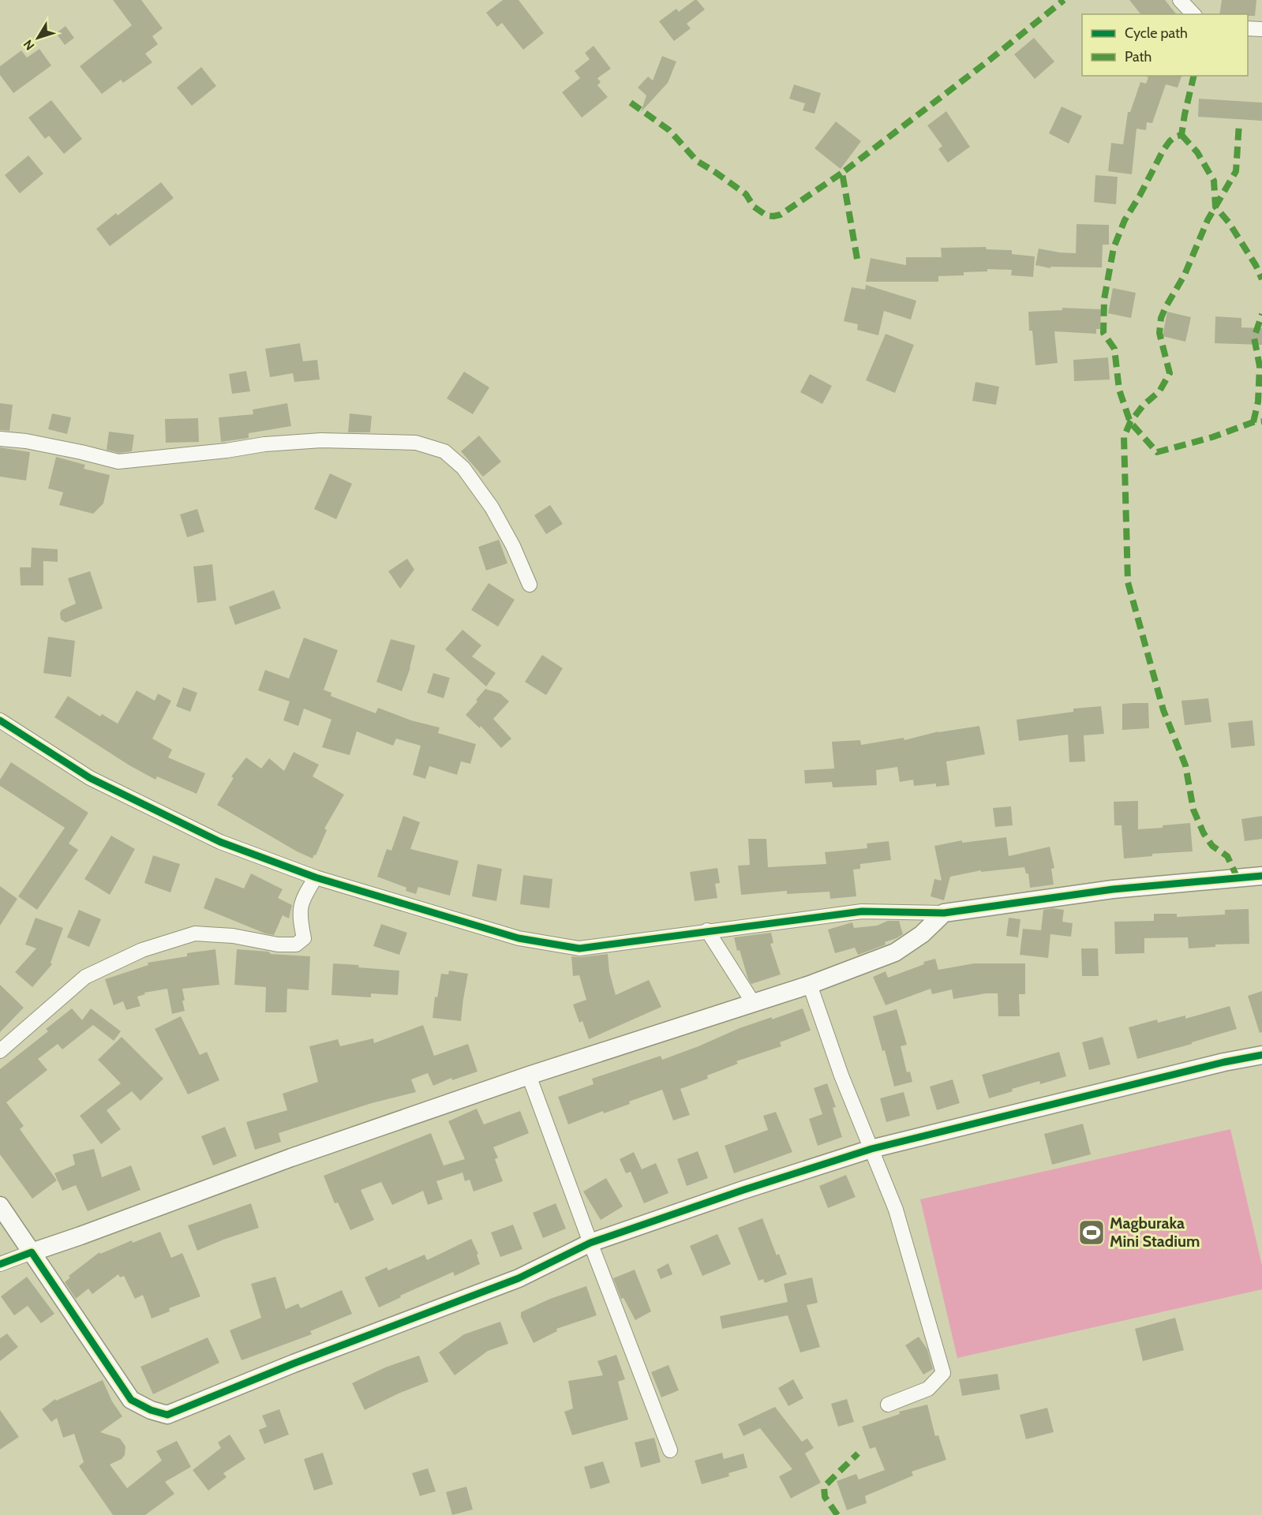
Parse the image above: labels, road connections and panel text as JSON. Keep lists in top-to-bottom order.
{
  "places": {
    "sports": ["Magburaka Mini Stadium"]
  },
  "legend": ["Cycle path", "Path"],
  "north": "bottom left"
}
